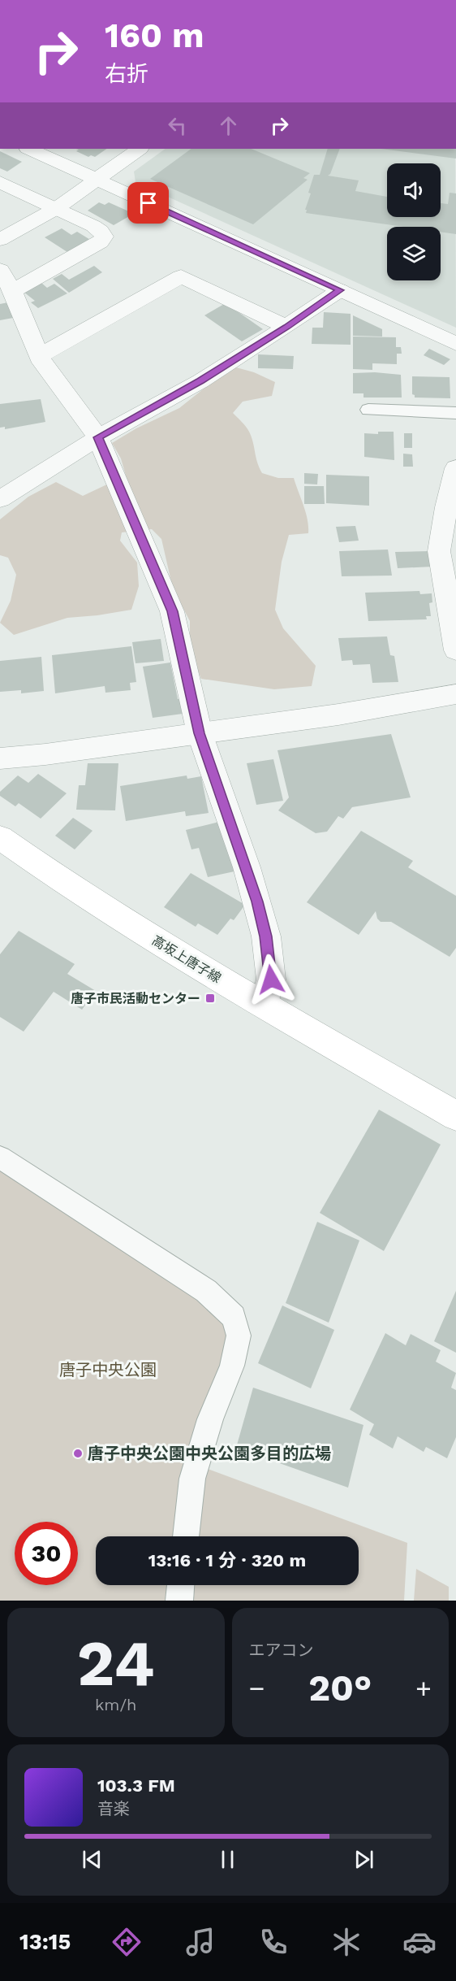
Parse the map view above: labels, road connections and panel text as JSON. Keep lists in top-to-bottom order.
{
  "streets": {
    "main road": ["高坂上唐子線"]
  },
  "parks": ["唐子中央公園"],
  "places": {
    "transit": ["唐子市民活動センター"],
    "other": ["唐子中央公園中央公園多目的広場"]
  },
  "page": {
    "turn": ["160 m", "右折"],
    "limit": "30",
    "trip": "13:16 · 1 分 · 320 m",
    "tile": [
      ["24", "km/h"],
      "エアコン"
    ],
    "heat": ["−", "20°", "+"],
    "song": ["103.3 FM", "音楽"],
    "tabs": "13:15"
  }
}
